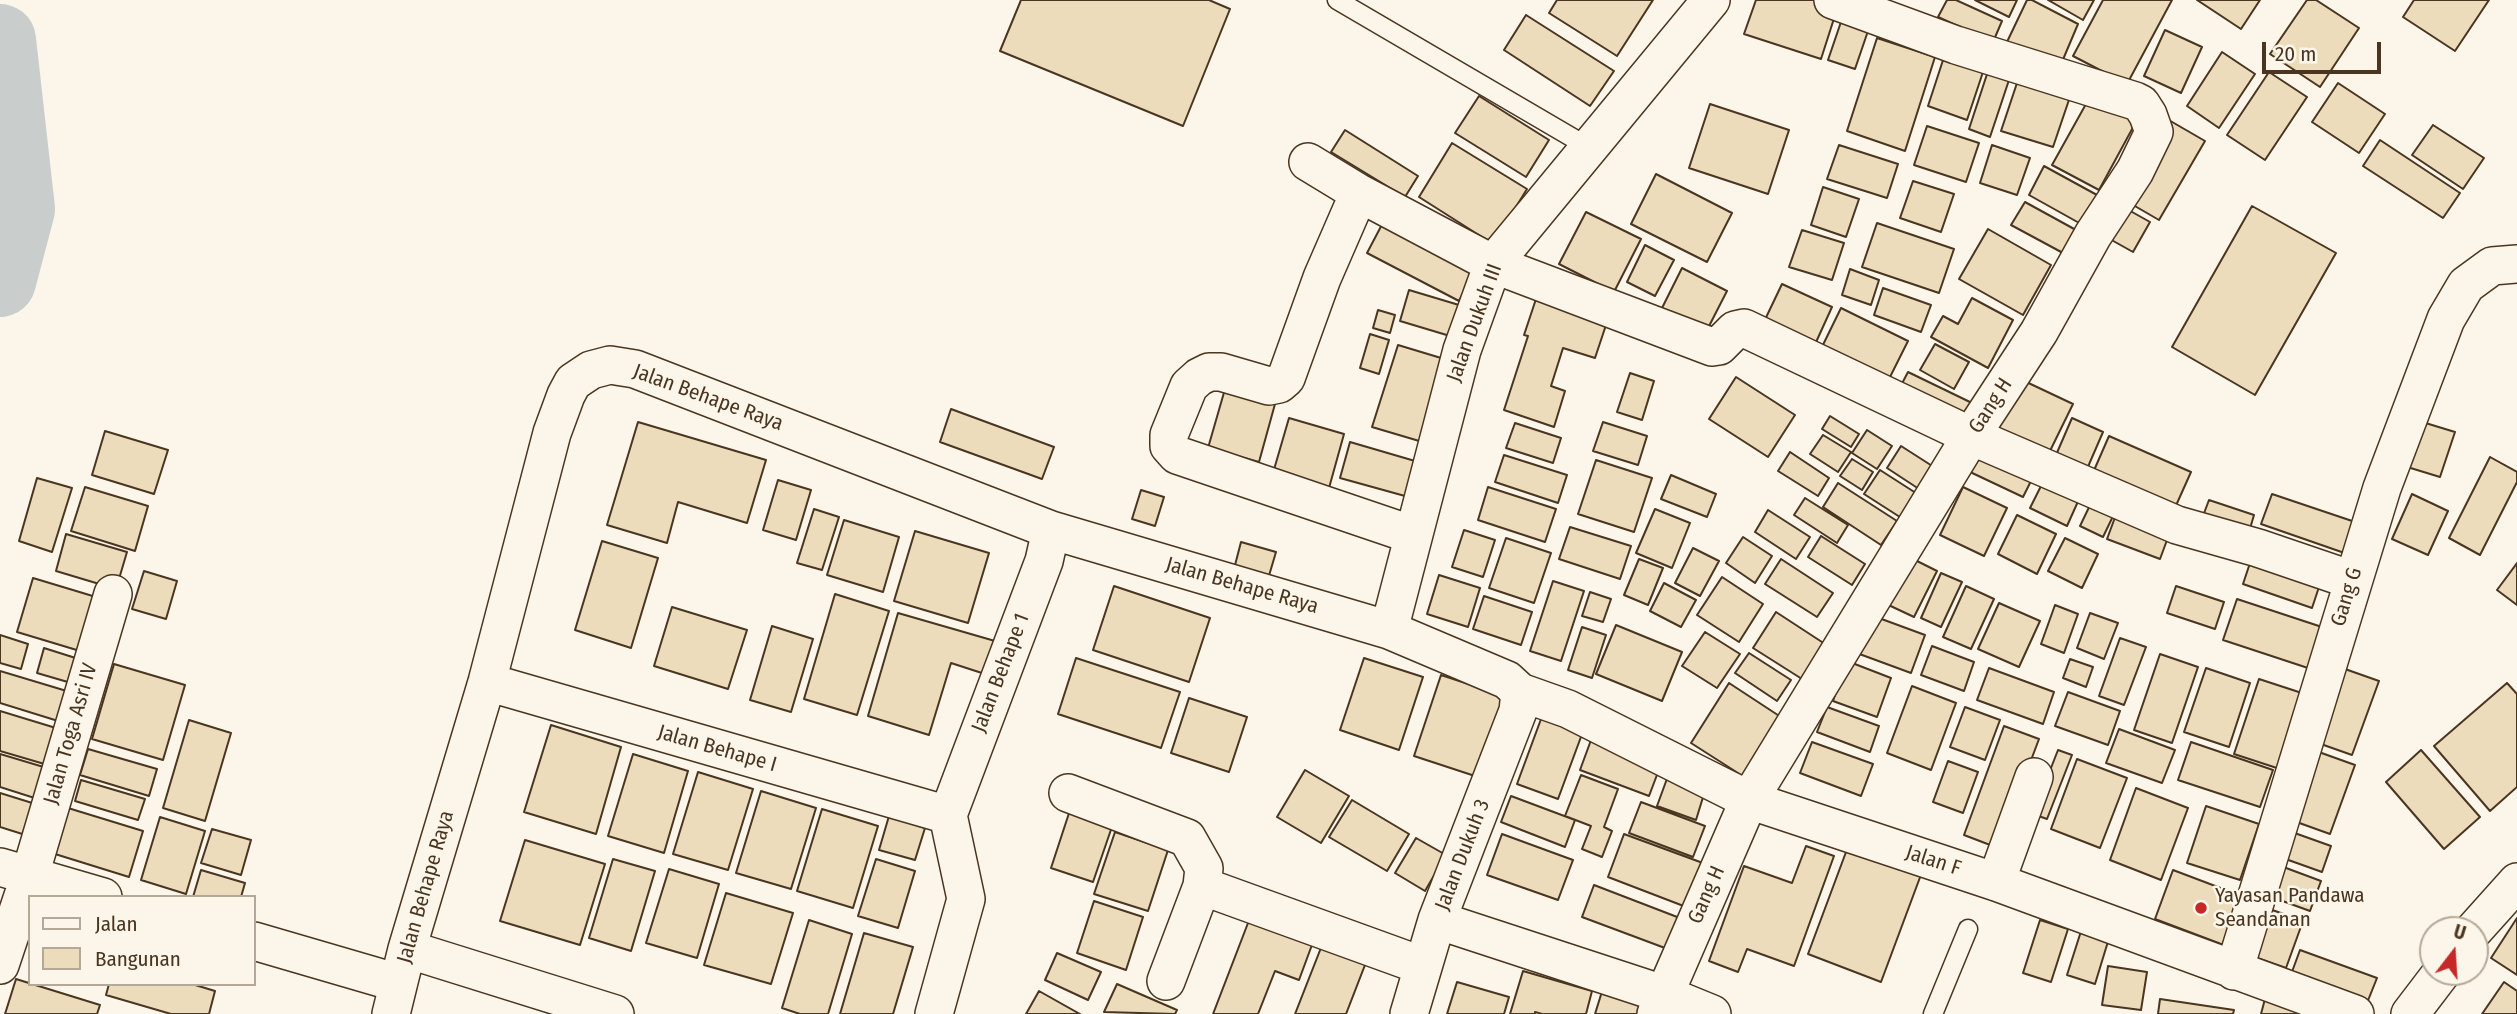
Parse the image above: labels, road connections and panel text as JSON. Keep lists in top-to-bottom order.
{
  "streets": {
    "street": [
      "Jalan Dukuh III",
      "Jalan Behape Raya",
      "Gang H",
      "Gang G",
      "Jalan Behape 1",
      "Jalan Toga Asri IV",
      "Jalan Behape I",
      "Jalan Dukuh 3",
      "Jalan F"
    ]
  },
  "crossings": [
    ["Jalan Dukuh III", "Jalan Behape Raya"],
    ["Jalan Behape Raya", "Jalan Behape 1"],
    ["Jalan Behape Raya", "Jalan Behape I"],
    ["Gang H", "Jalan Dukuh 3"],
    ["Gang H", "Jalan F"],
    ["Gang G", "Jalan F"],
    ["Jalan Behape 1", "Jalan Behape I"],
    ["Jalan Dukuh 3", "Jalan F"]
  ],
  "places": ["Yayasan Pandawa Seandanan"],
  "legend": ["Jalan", "Bangunan"],
  "scale_bar": "20 m",
  "north": "top"
}
